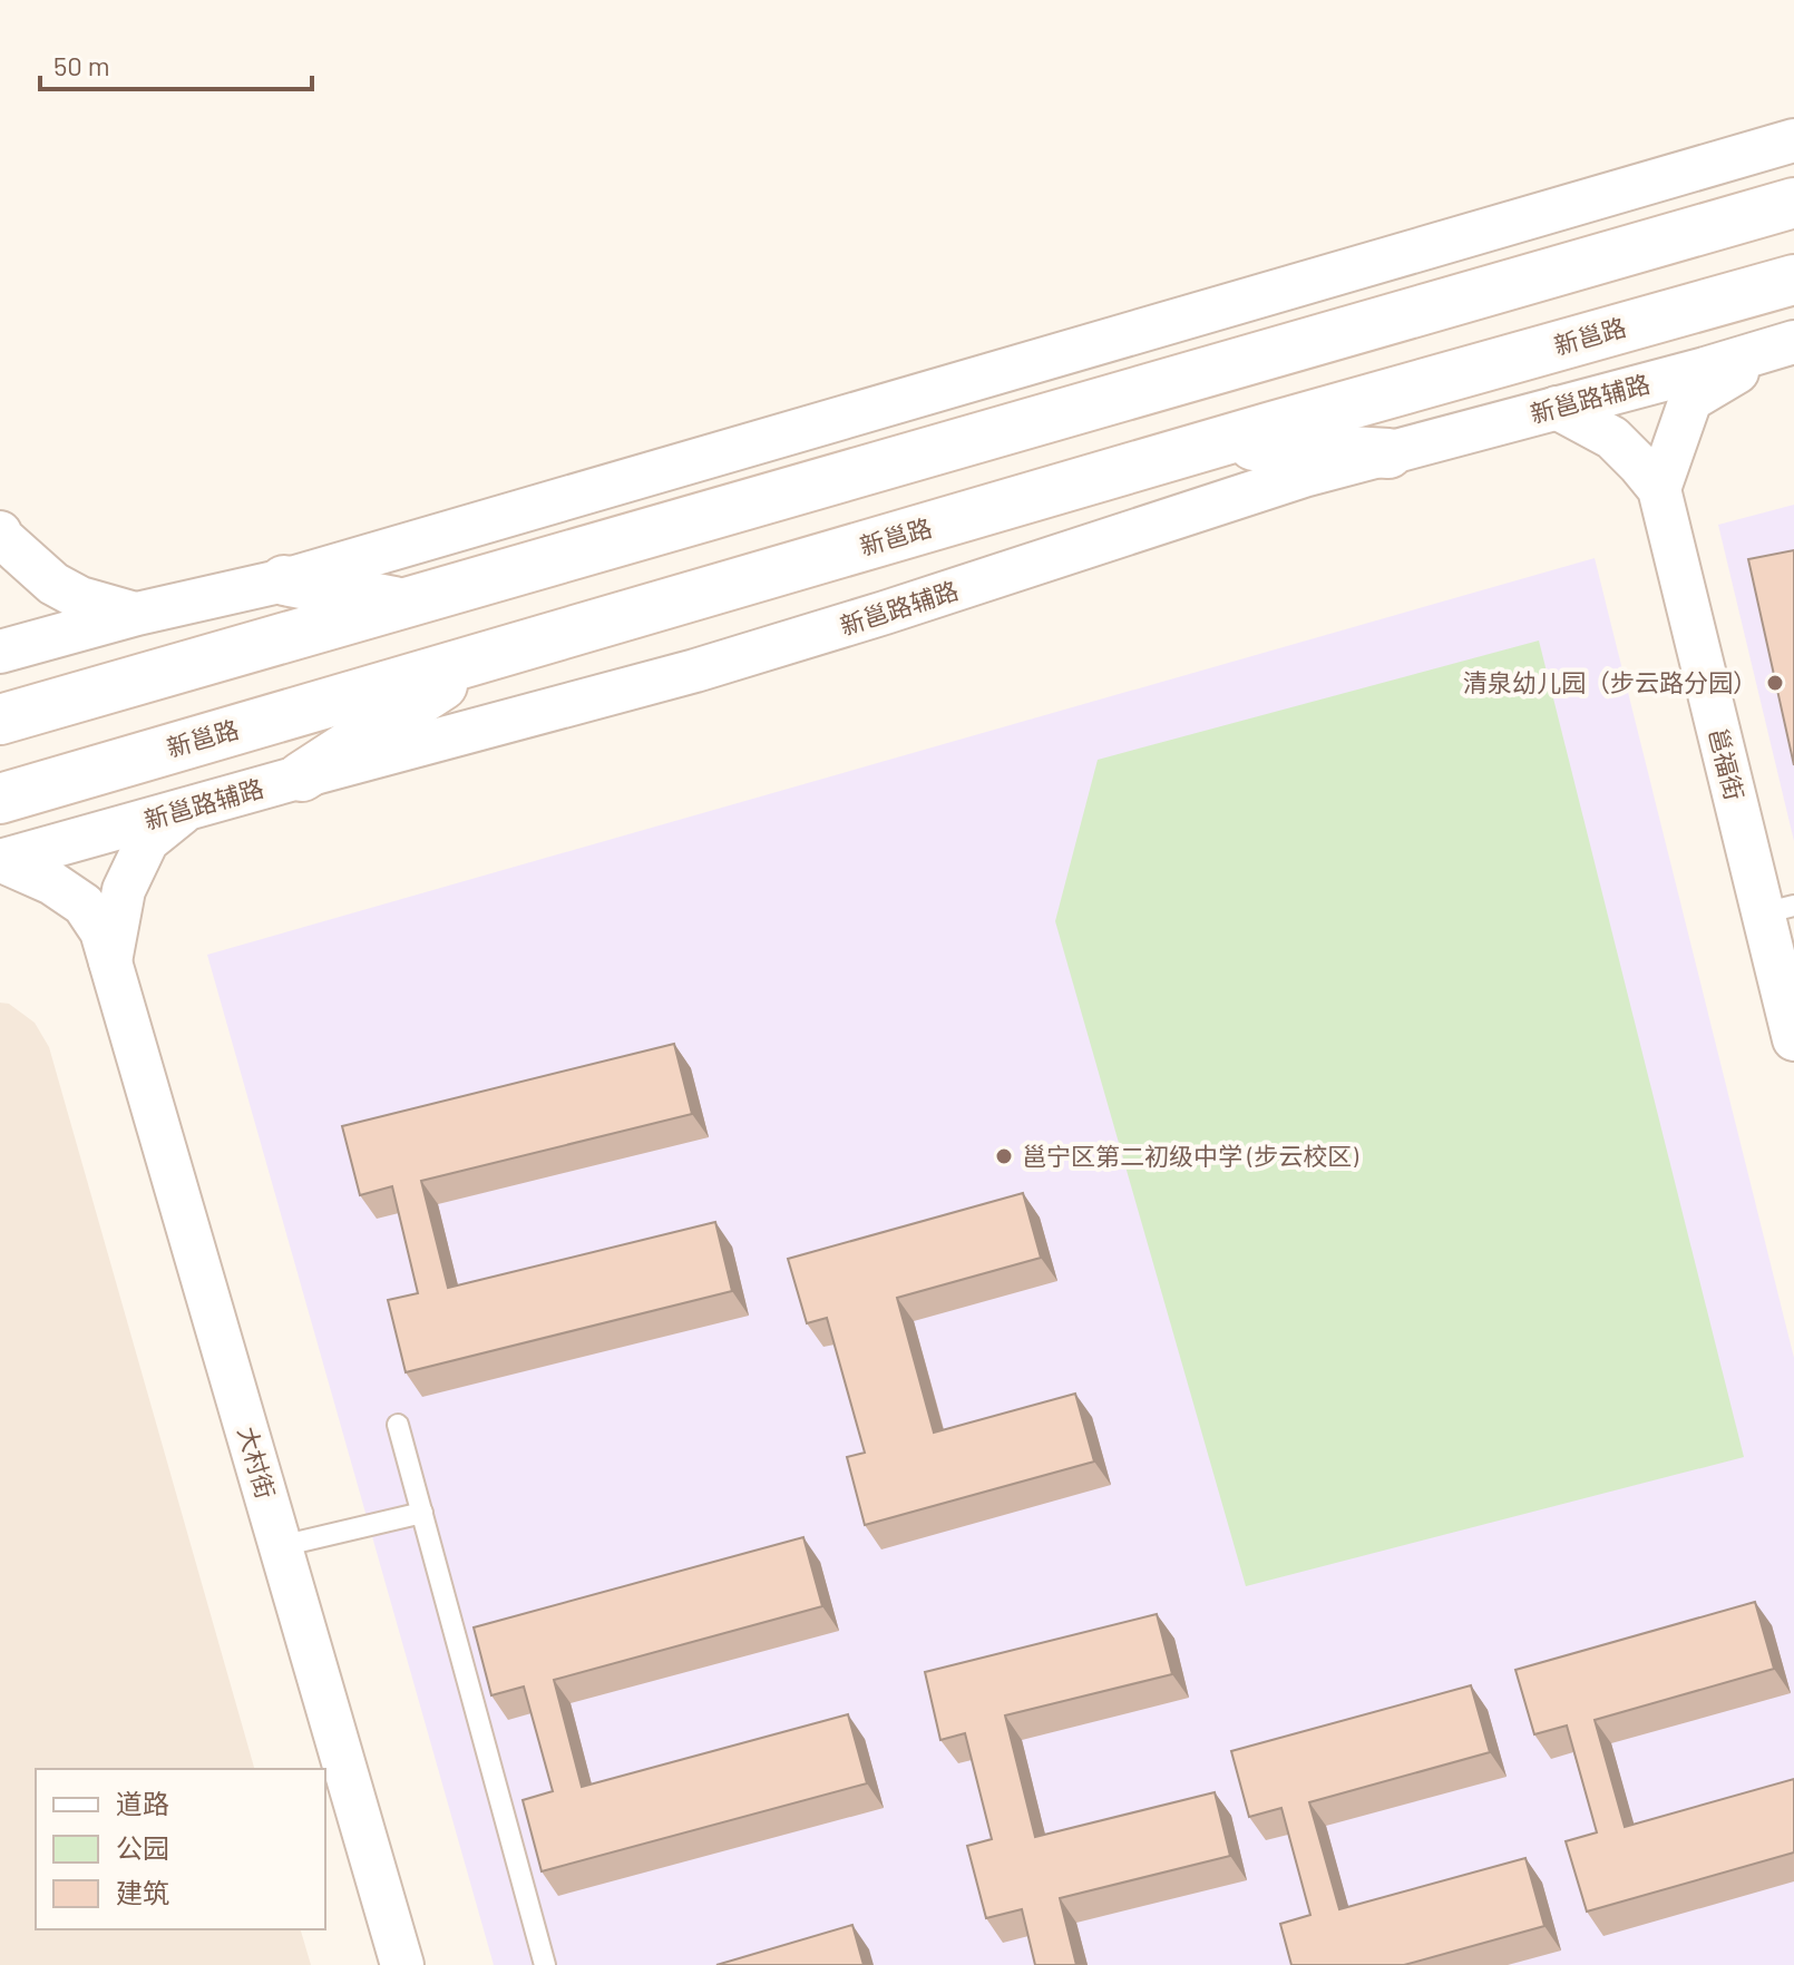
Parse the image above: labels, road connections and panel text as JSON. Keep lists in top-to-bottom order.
{
  "streets": {
    "main road": ["新邕路"],
    "street": ["新邕路辅路", "邕福街", "大村街"]
  },
  "crossings": [
    ["新邕路辅路", "大村街"]
  ],
  "places": ["清泉幼儿园（步云路分园）", "邕宁区第二初级中学 (步云校区)"],
  "legend": ["道路", "公园", "建筑"],
  "scale_bar": "50 m"
}
